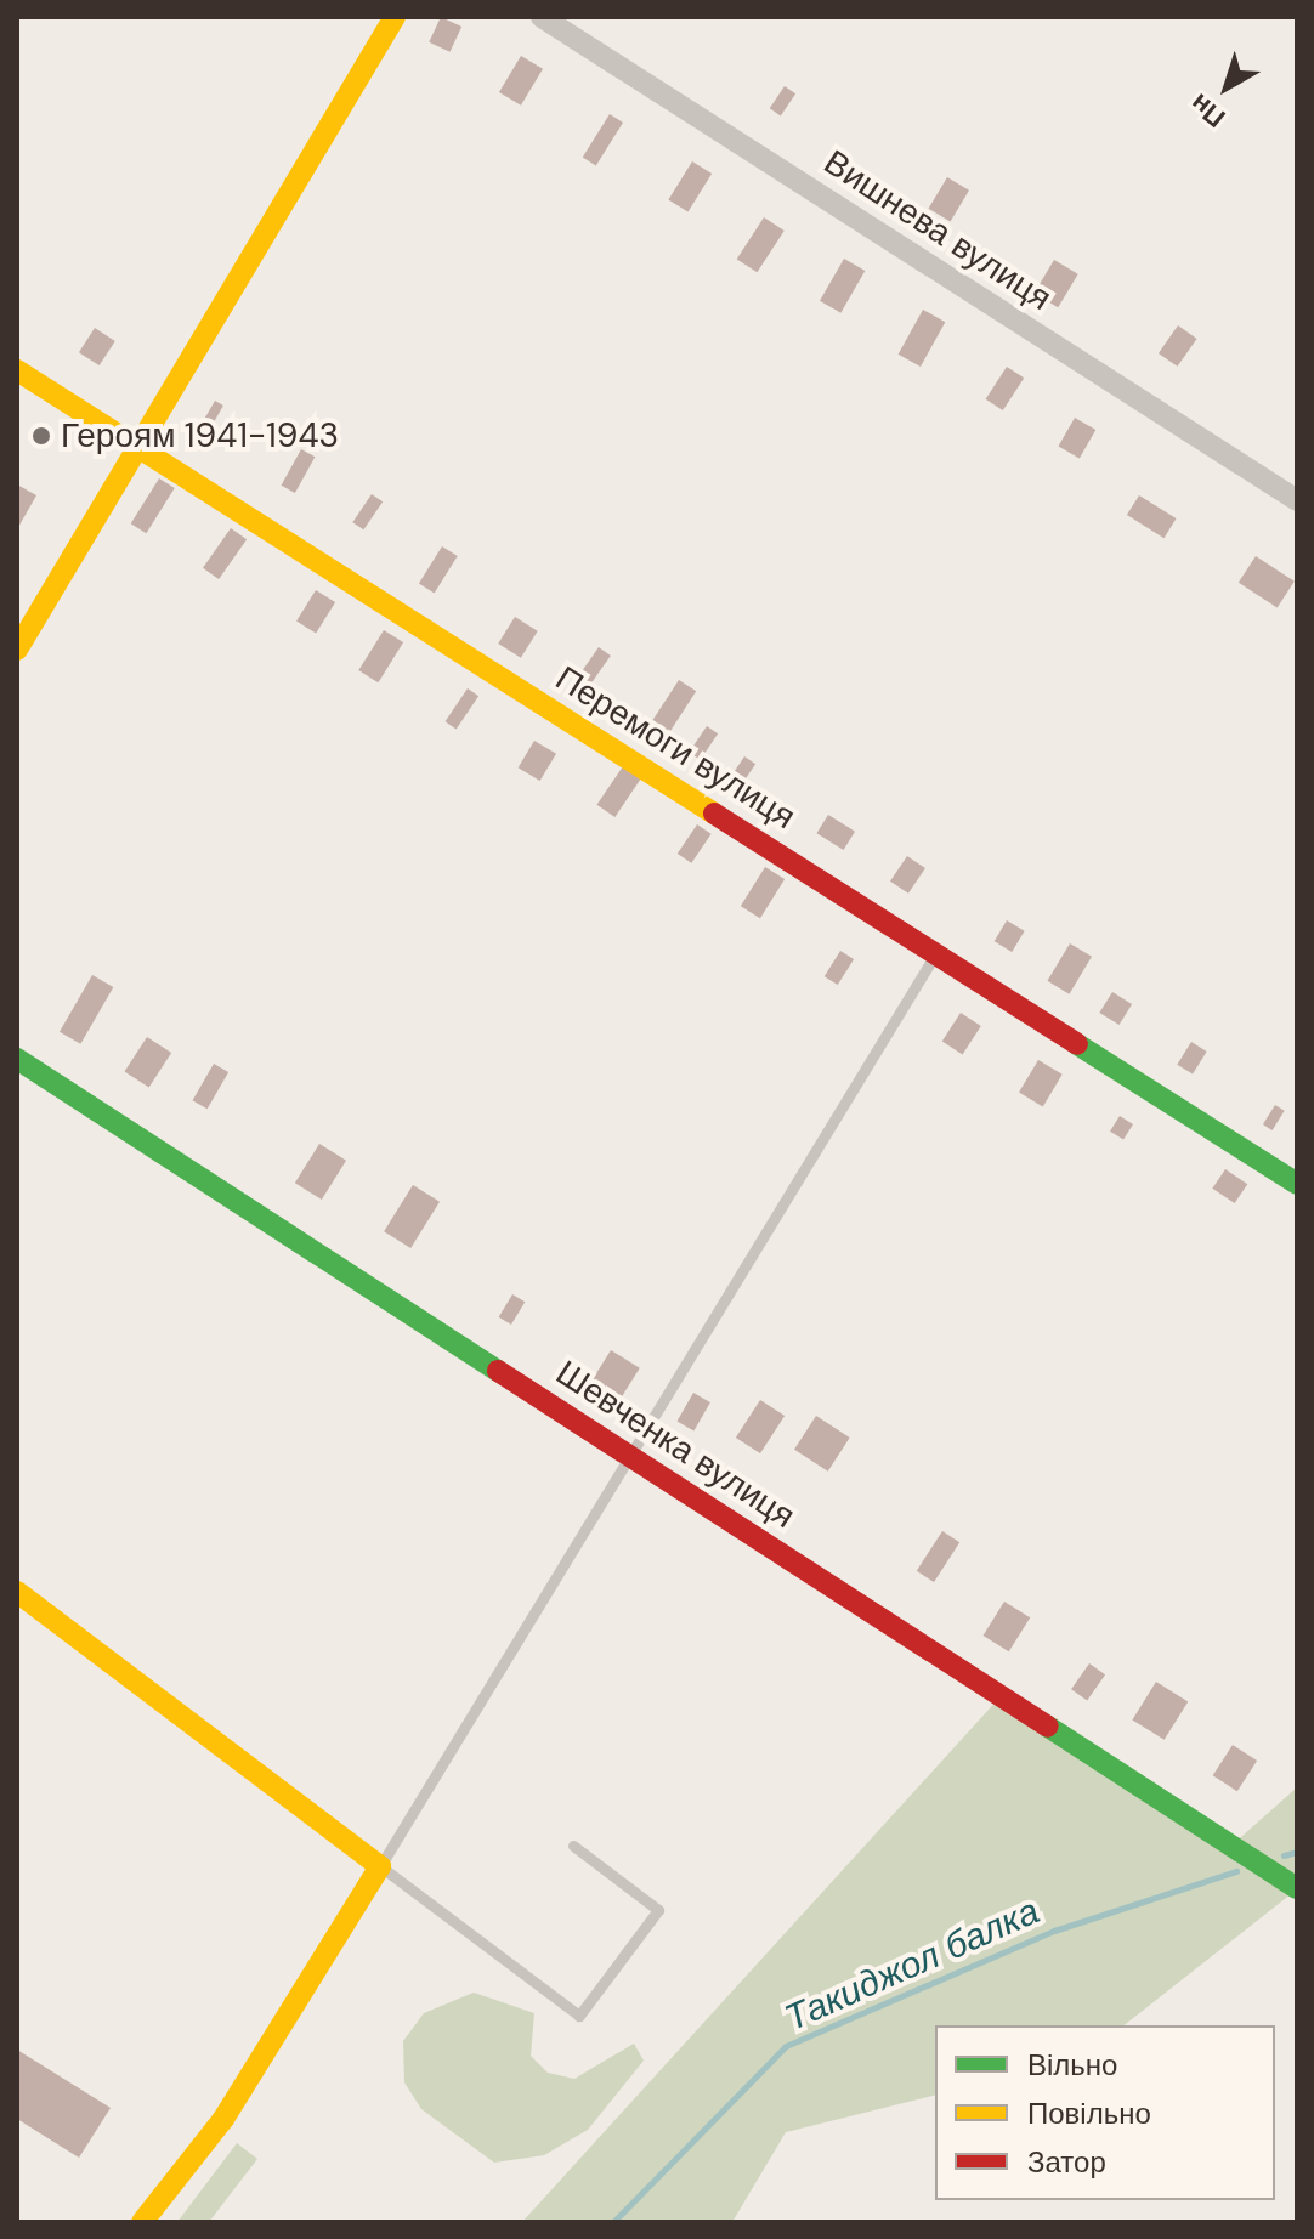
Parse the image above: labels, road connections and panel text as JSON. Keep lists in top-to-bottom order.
{
  "streets": {
    "street": ["Вишнева вулиця", "Перемоги вулиця", "Шевченка вулиця"]
  },
  "water": ["Такиджол балка"],
  "places": ["Героям 1941-1943"],
  "legend": ["Вільно", "Повільно", "Затор"],
  "north": "bottom left"
}
